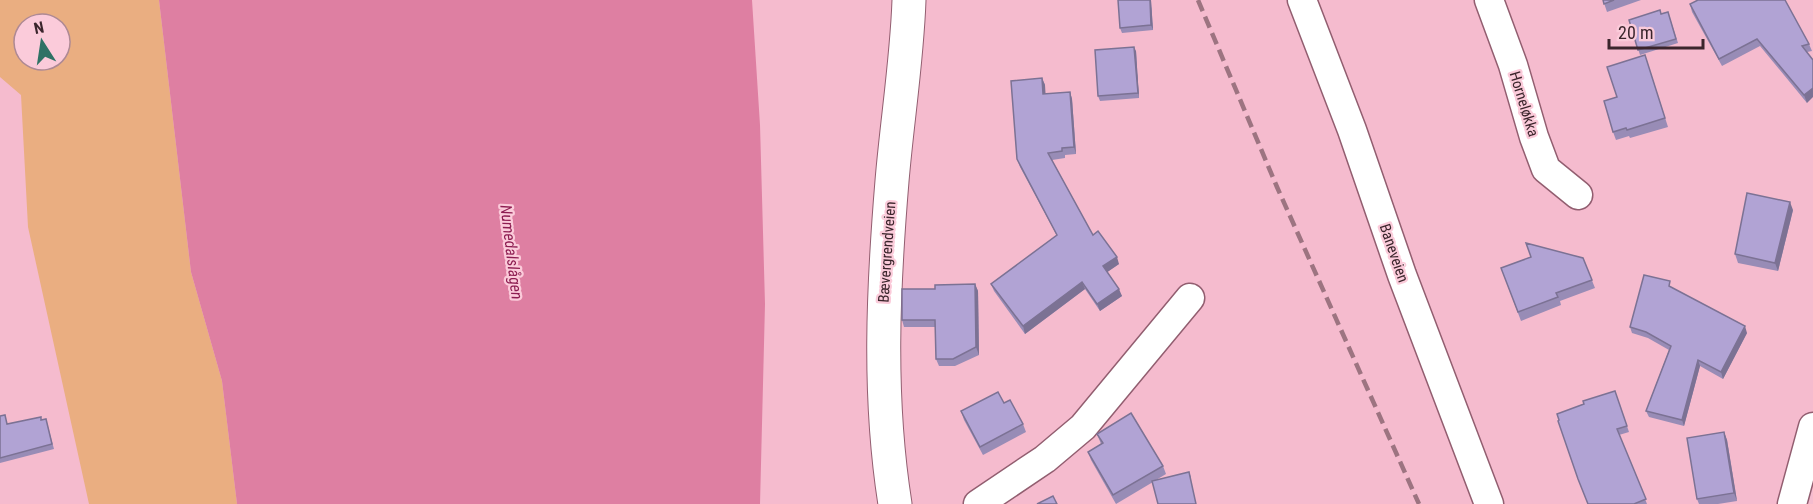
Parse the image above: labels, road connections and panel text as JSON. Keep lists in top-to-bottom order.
{
  "streets": {
    "main road": ["Bævergrendveien"],
    "street": ["Horneløkka", "Baneveien"]
  },
  "water": ["Numedalslågen"],
  "scale_bar": "20 m",
  "north": "top"
}
